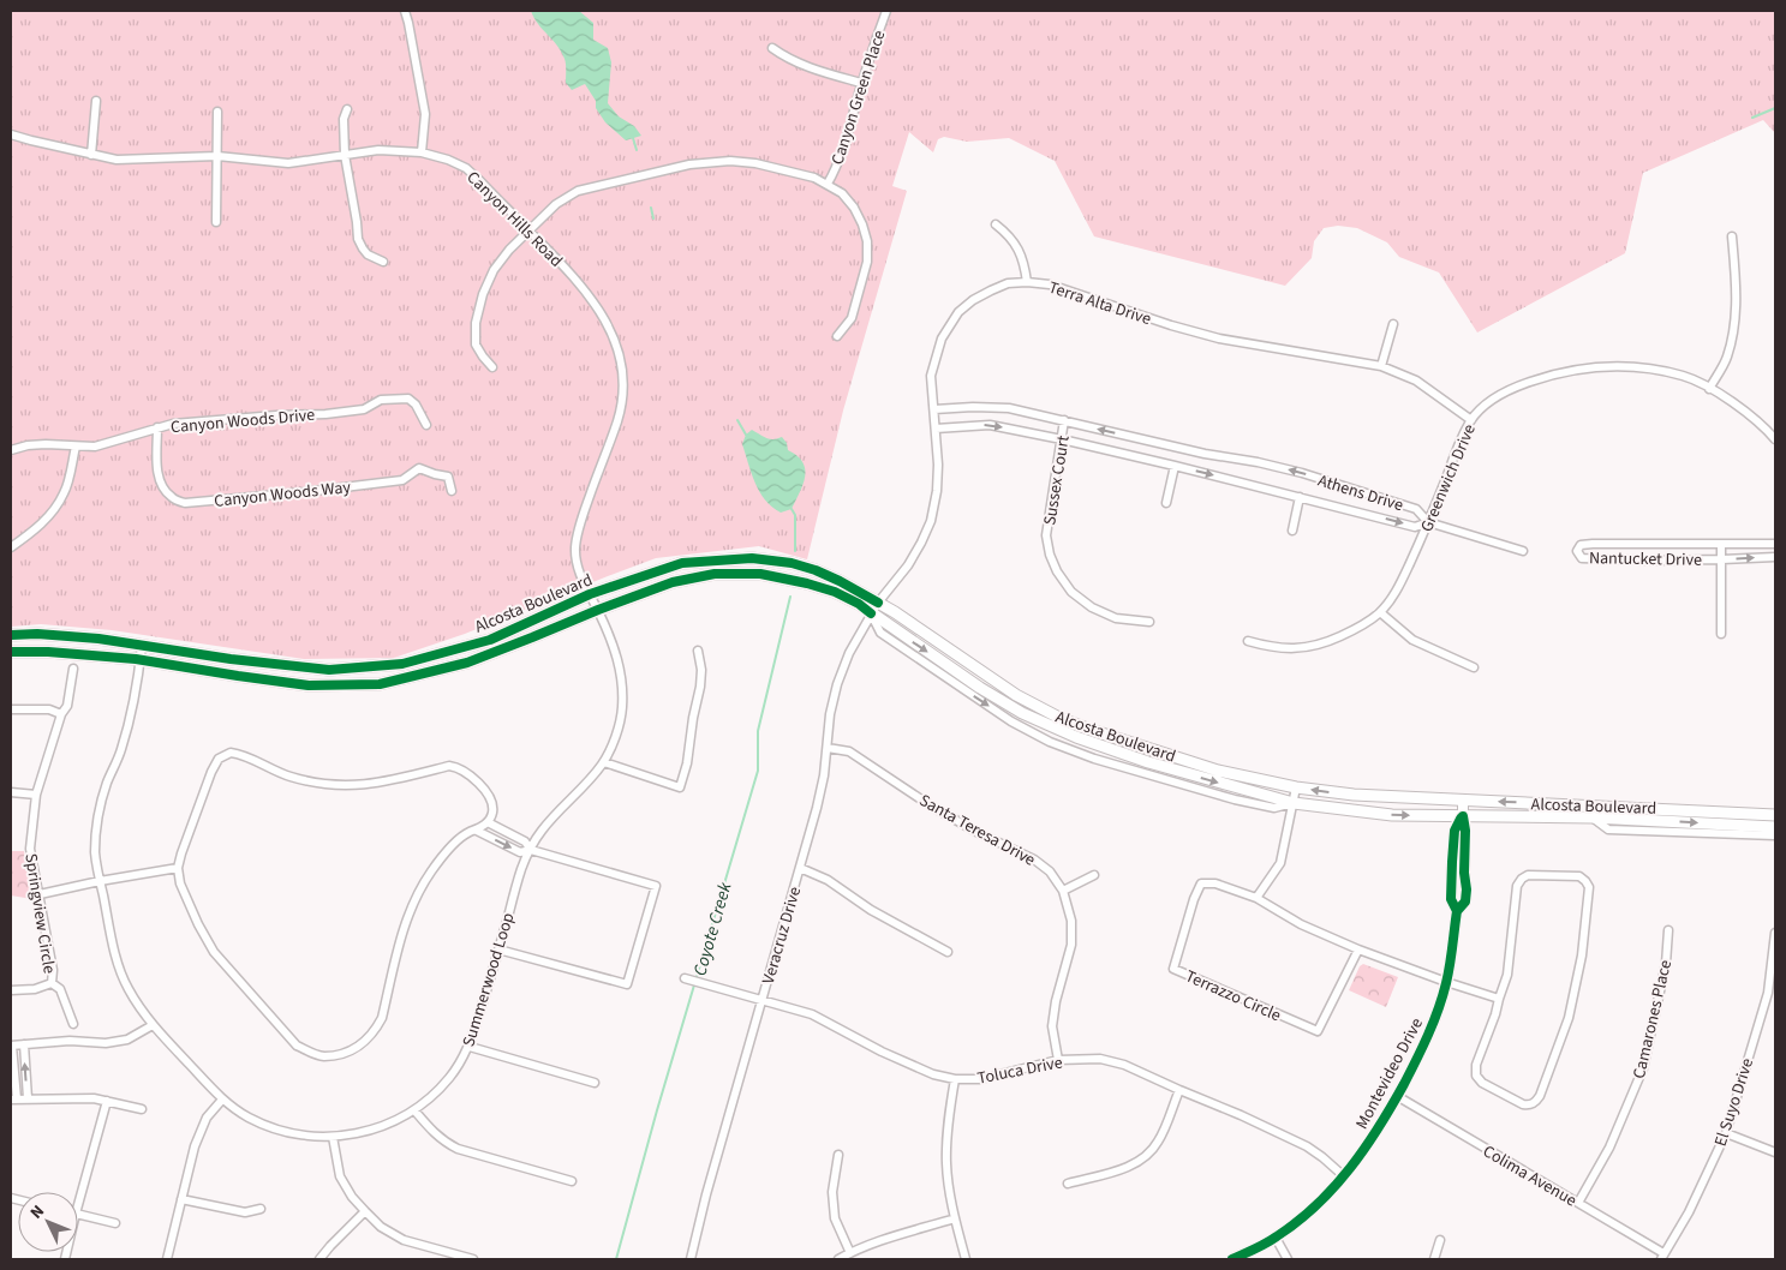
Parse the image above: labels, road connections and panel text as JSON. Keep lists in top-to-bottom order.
{
  "streets": {
    "main road": ["Alcosta Boulevard"],
    "street": [
      "Canyon Green Place",
      "Canyon Hills Road",
      "Terra Alta Drive",
      "Canyon Woods Drive",
      "Greenwich Drive",
      "Sussex Court",
      "Athens Drive",
      "Canyon Woods Way",
      "Nantucket Drive",
      "Santa Teresa Drive",
      "Springview Circle",
      "Veracruz Drive",
      "Summerwood Loop",
      "Terrazzo Circle",
      "Camarones Place",
      "Toluca Drive",
      "Montevideo Drive",
      "El Suyo Drive",
      "Colima Avenue"
    ]
  },
  "crossings": [
    ["Canyon Hills Road", "Alcosta Boulevard"],
    ["Canyon Hills Road", "Summerwood Loop"],
    ["Terra Alta Drive", "Greenwich Drive"],
    ["Terra Alta Drive", "Athens Drive"],
    ["Terra Alta Drive", "Alcosta Boulevard"],
    ["Terra Alta Drive", "Veracruz Drive"],
    ["Canyon Woods Drive", "Canyon Woods Way"],
    ["Greenwich Drive", "Athens Drive"],
    ["Sussex Court", "Athens Drive"],
    ["Alcosta Boulevard", "Veracruz Drive"],
    ["Alcosta Boulevard", "Summerwood Loop"],
    ["Alcosta Boulevard", "Montevideo Drive"],
    ["Santa Teresa Drive", "Veracruz Drive"],
    ["Santa Teresa Drive", "Toluca Drive"],
    ["Veracruz Drive", "Toluca Drive"],
    ["Terrazzo Circle", "Montevideo Drive"],
    ["Camarones Place", "Colima Avenue"],
    ["Toluca Drive", "Montevideo Drive"],
    ["Montevideo Drive", "Colima Avenue"],
    ["El Suyo Drive", "Colima Avenue"]
  ],
  "water": ["Coyote Creek"],
  "north": "top left"
}
